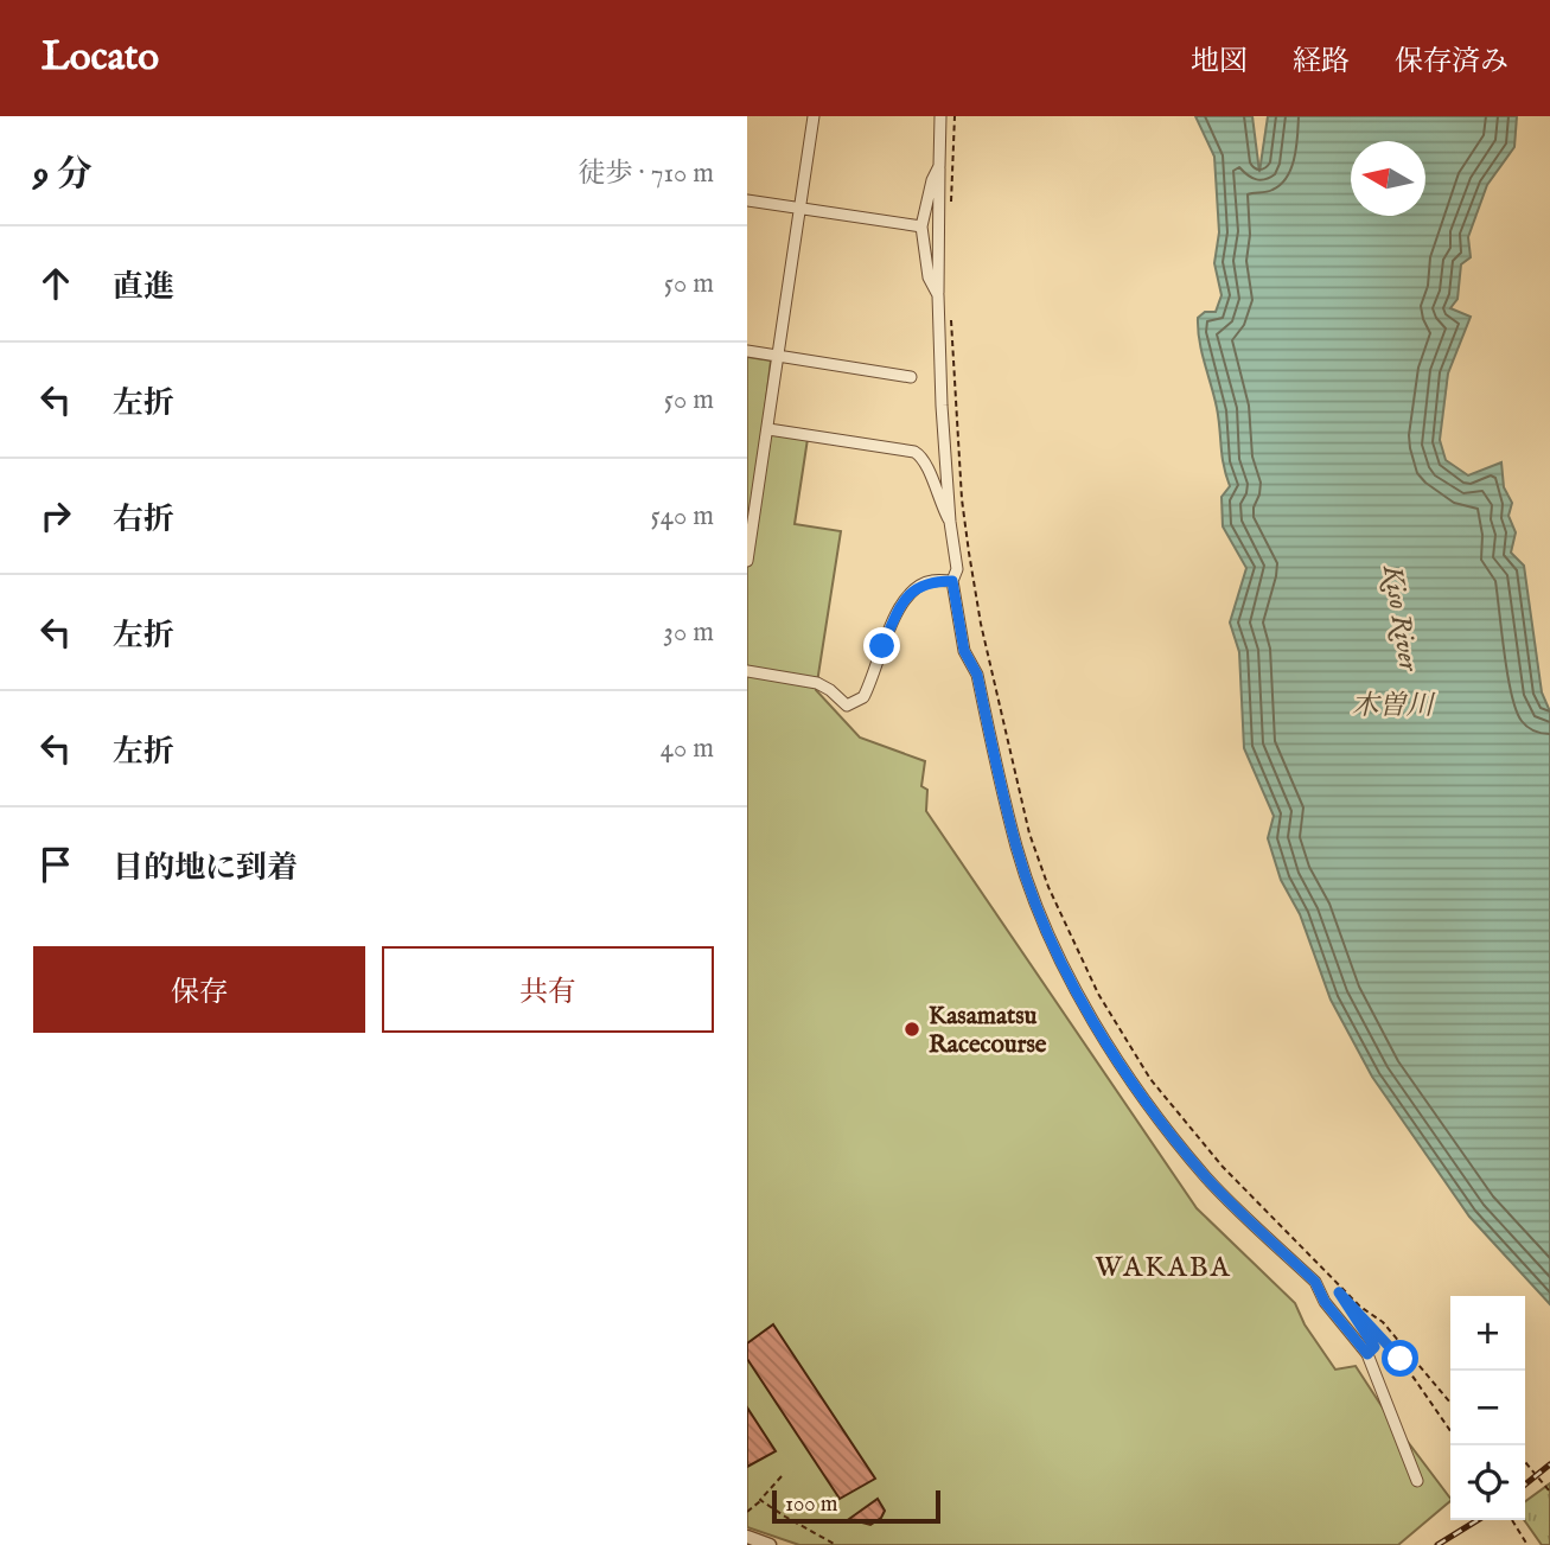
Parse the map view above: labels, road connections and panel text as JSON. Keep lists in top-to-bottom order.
{
  "districts": ["WAKABA"],
  "water": ["Kiso River", "木曽川"],
  "places": ["Kasamatsu Racecourse"],
  "scale_bar": "100 m",
  "north": "left",
  "page": {
    "header": "Locato",
    "nav": ["地図", "経路", "保存済み"],
    "heading": ["9 分", "徒歩 · 710 m"],
    "list": [
      ["直進", "50 m"],
      ["左折", "50 m"],
      ["右折", "540 m"],
      ["左折", "30 m"],
      ["左折", "40 m"],
      "目的地に到着"
    ],
    "buttons": ["保存", "共有"],
    "map_buttons": ["+", "−"],
    "scale": "100 m"
  }
}
